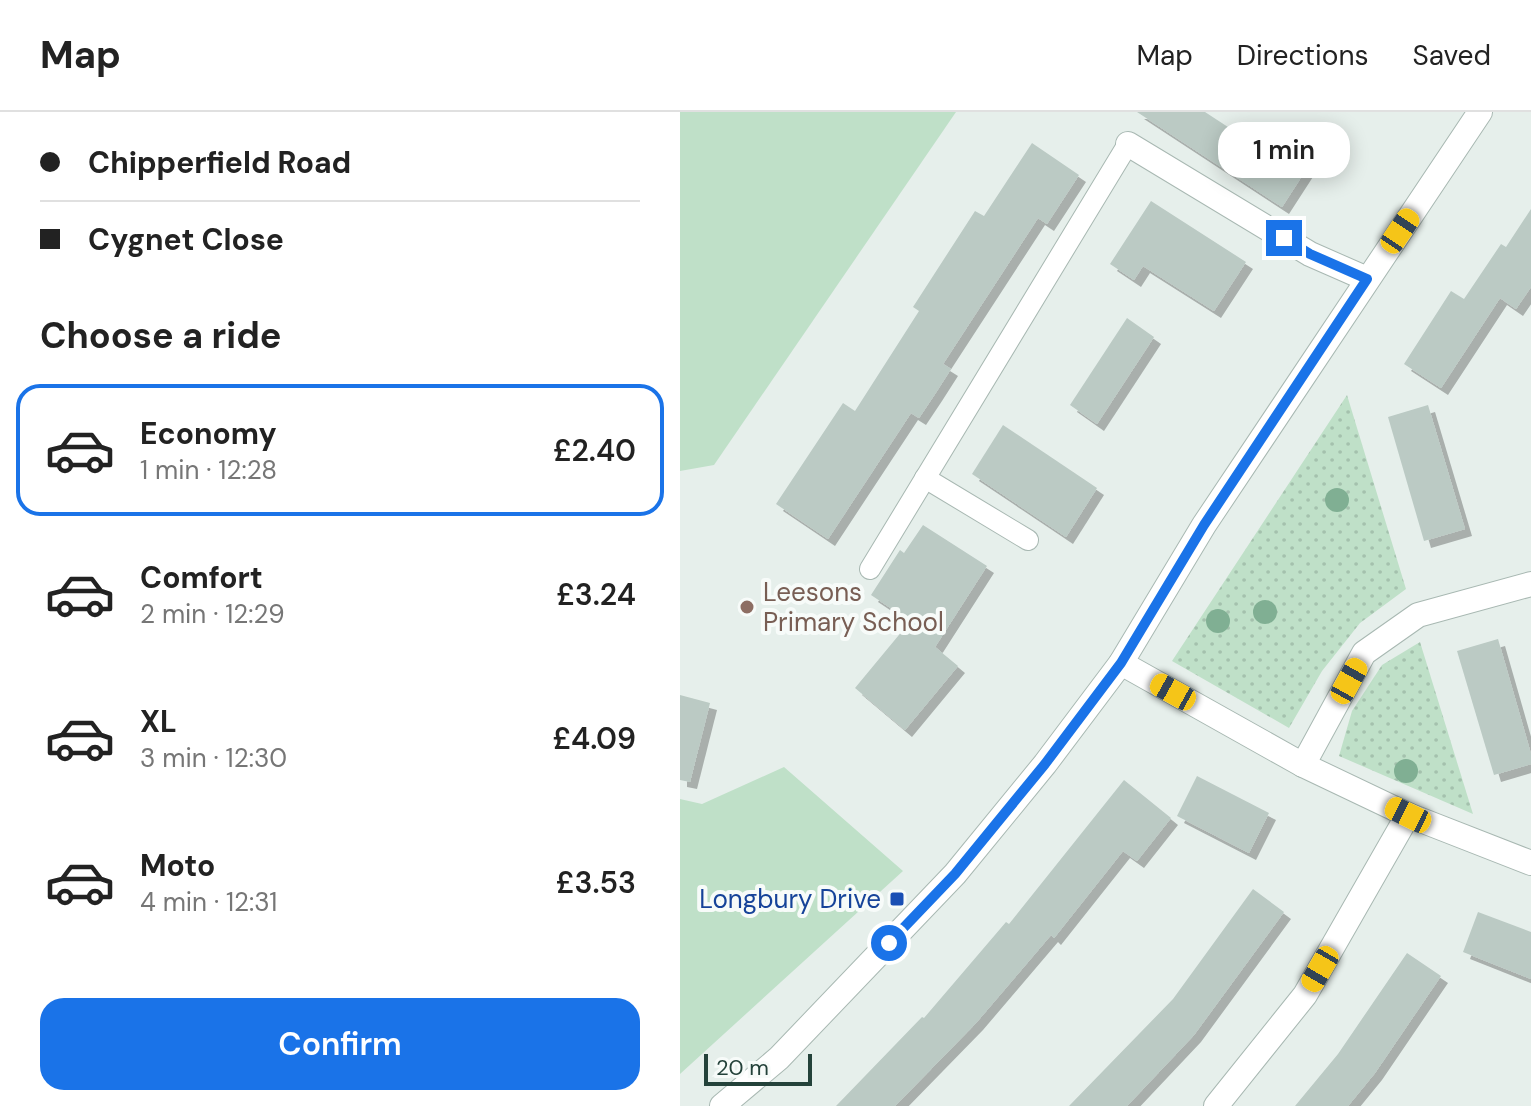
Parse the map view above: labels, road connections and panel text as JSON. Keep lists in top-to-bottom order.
{
  "places": {
    "other": ["Leesons Primary School"],
    "transit": ["Longbury Drive"]
  },
  "scale_bar": "20 m",
  "page": {
    "header": "Map",
    "nav": ["Map", "Directions", "Saved"],
    "banner": ["Chipperfield Road", "Cygnet Close"],
    "bubble": "1 min",
    "heading": "Choose a ride",
    "list": [
      {
        "name": "Economy",
        "note": "1 min · 12:28",
        "value": "£2.40"
      },
      {
        "name": "Comfort",
        "note": "2 min · 12:29",
        "value": "£3.24"
      },
      {
        "name": "XL",
        "note": "3 min · 12:30",
        "value": "£4.09"
      },
      {
        "name": "Moto",
        "note": "4 min · 12:31",
        "value": "£3.53"
      }
    ],
    "buttons": "Confirm",
    "scale": "20 m"
  }
}
